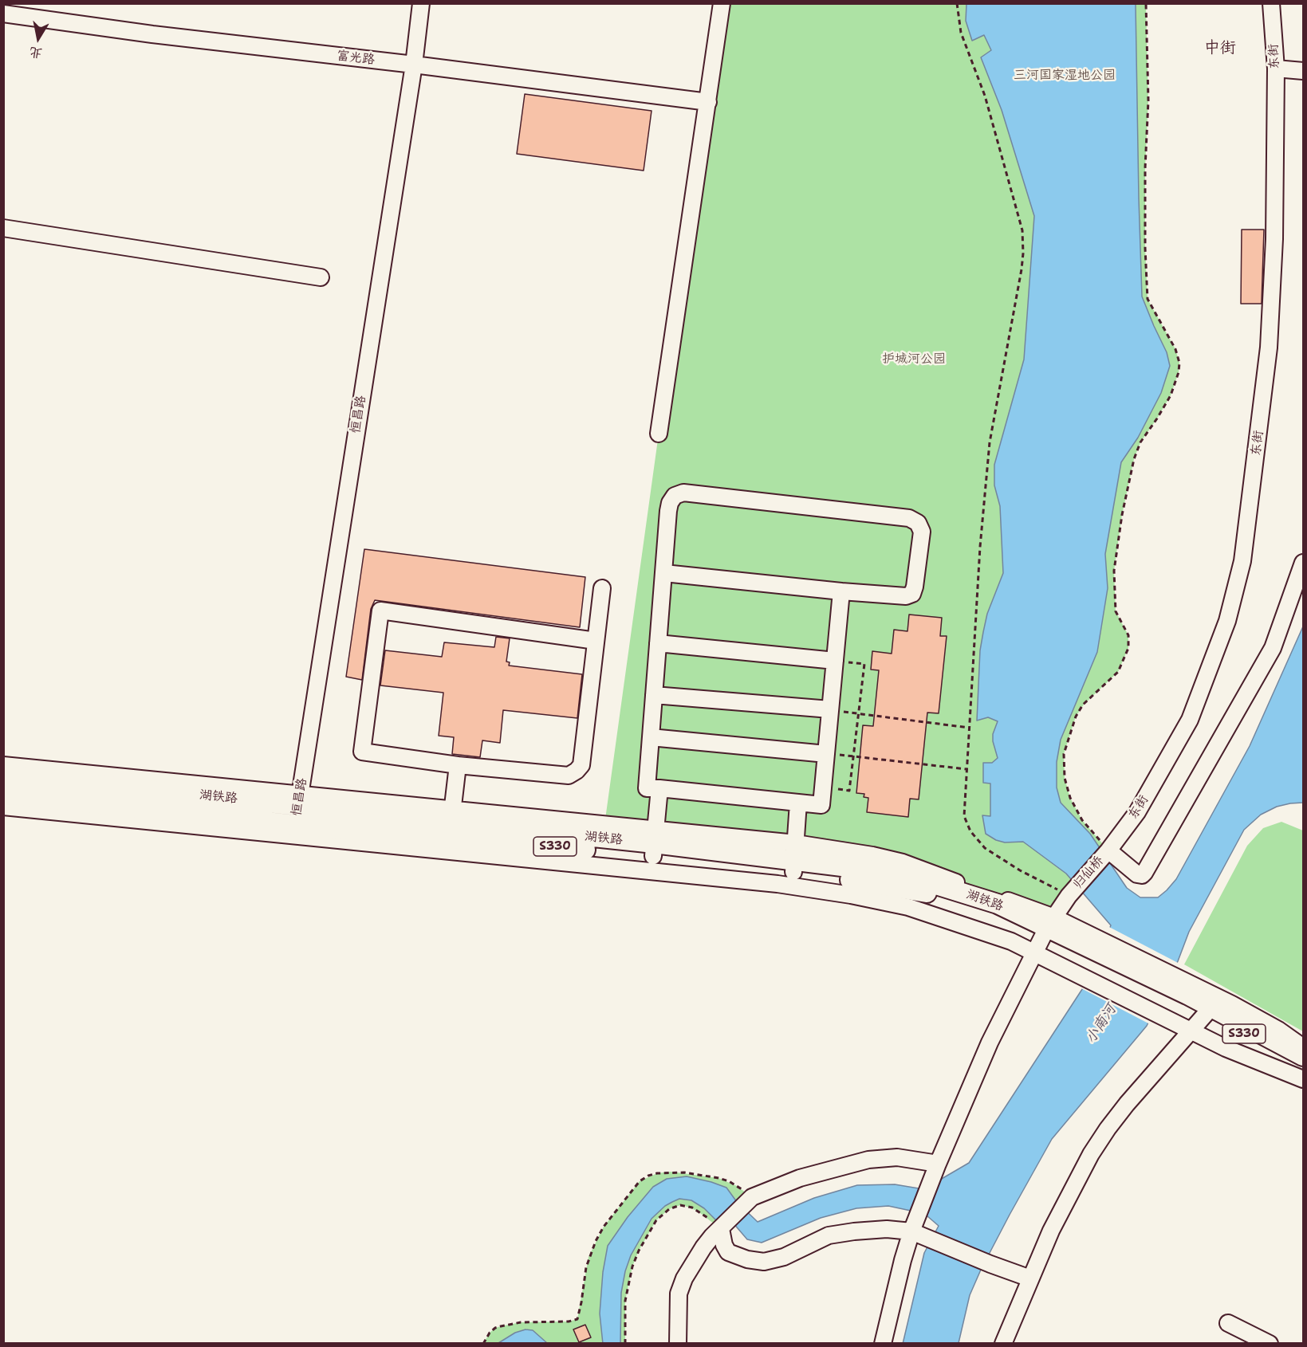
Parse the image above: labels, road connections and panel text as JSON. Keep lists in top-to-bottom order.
{
  "streets": {
    "main road": ["湖铁路", "S330"],
    "street": [
      "东街",
      "富光路",
      "恒昌路",
      "归仙桥"
    ]
  },
  "crossings": [
    ["东街", "归仙桥"],
    ["富光路", "恒昌路"],
    ["恒昌路", "湖铁路"],
    ["湖铁路", "S330"],
    ["湖铁路", "归仙桥"]
  ],
  "districts": ["中街"],
  "water": ["小南河"],
  "parks": ["三河国家湿地公园", "护城河公园"],
  "north": "bottom"
}
